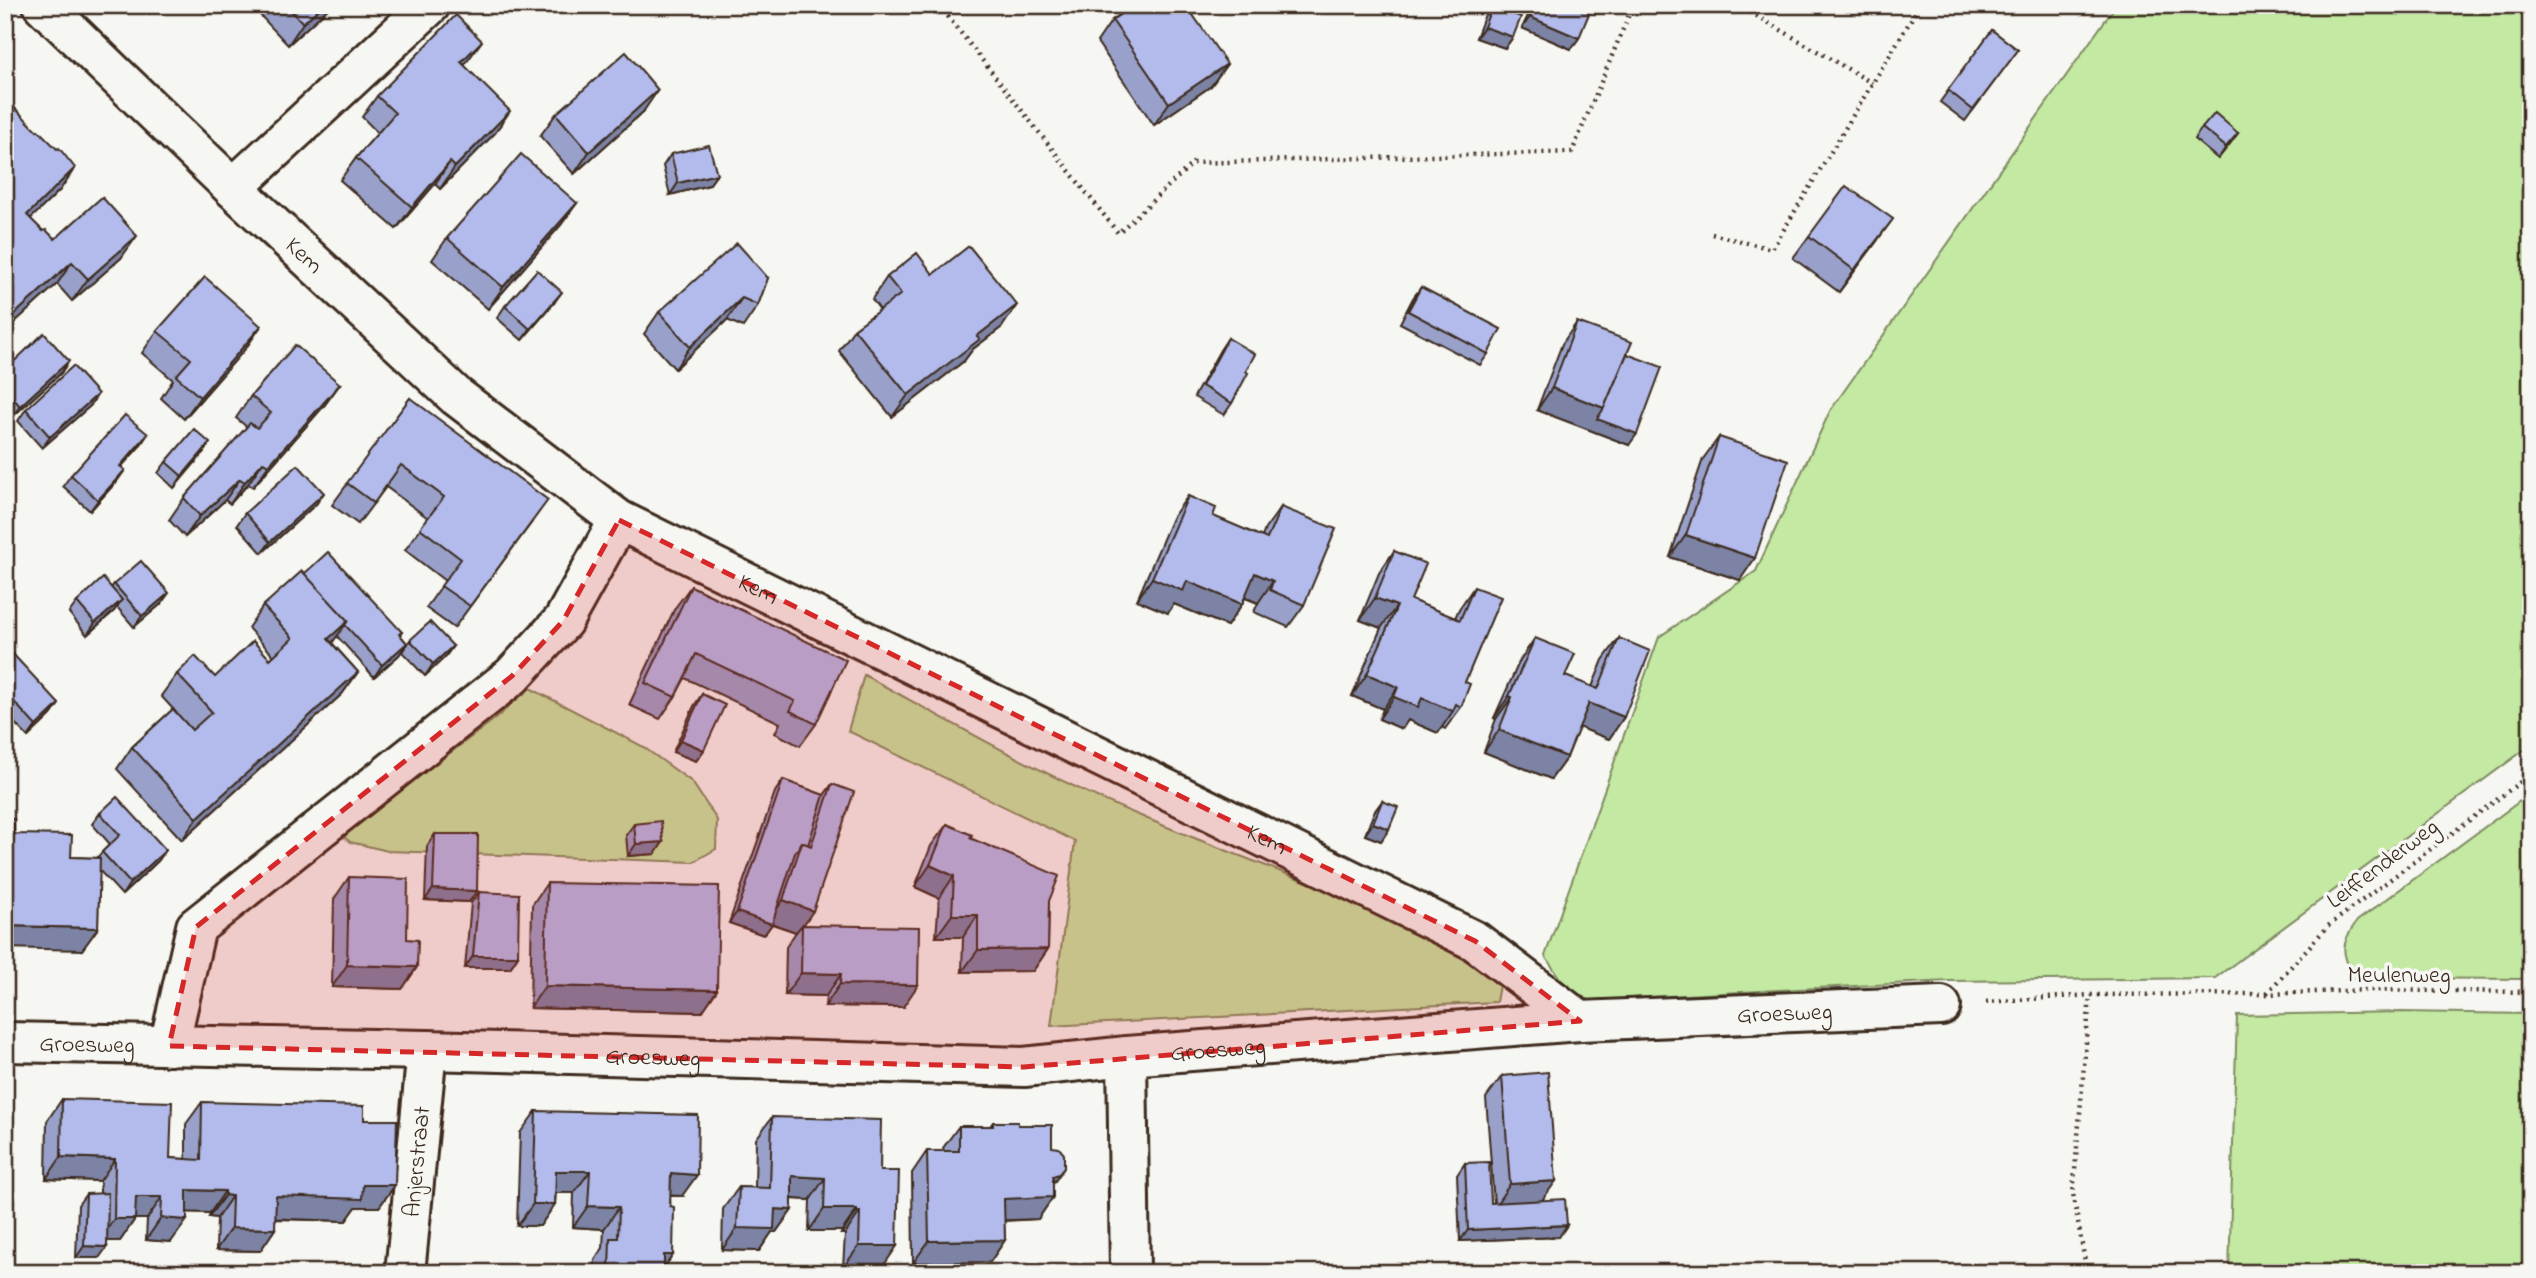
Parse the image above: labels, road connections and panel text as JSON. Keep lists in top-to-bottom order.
{
  "streets": {
    "street": ["Kem", "Groesweg", "Anjerstraat"],
    "path": ["Leiffenderweg", "Meulenweg"]
  },
  "crossings": [
    ["Kem", "Groesweg"],
    ["Leiffenderweg", "Meulenweg"],
    ["Groesweg", "Anjerstraat"]
  ]
}
